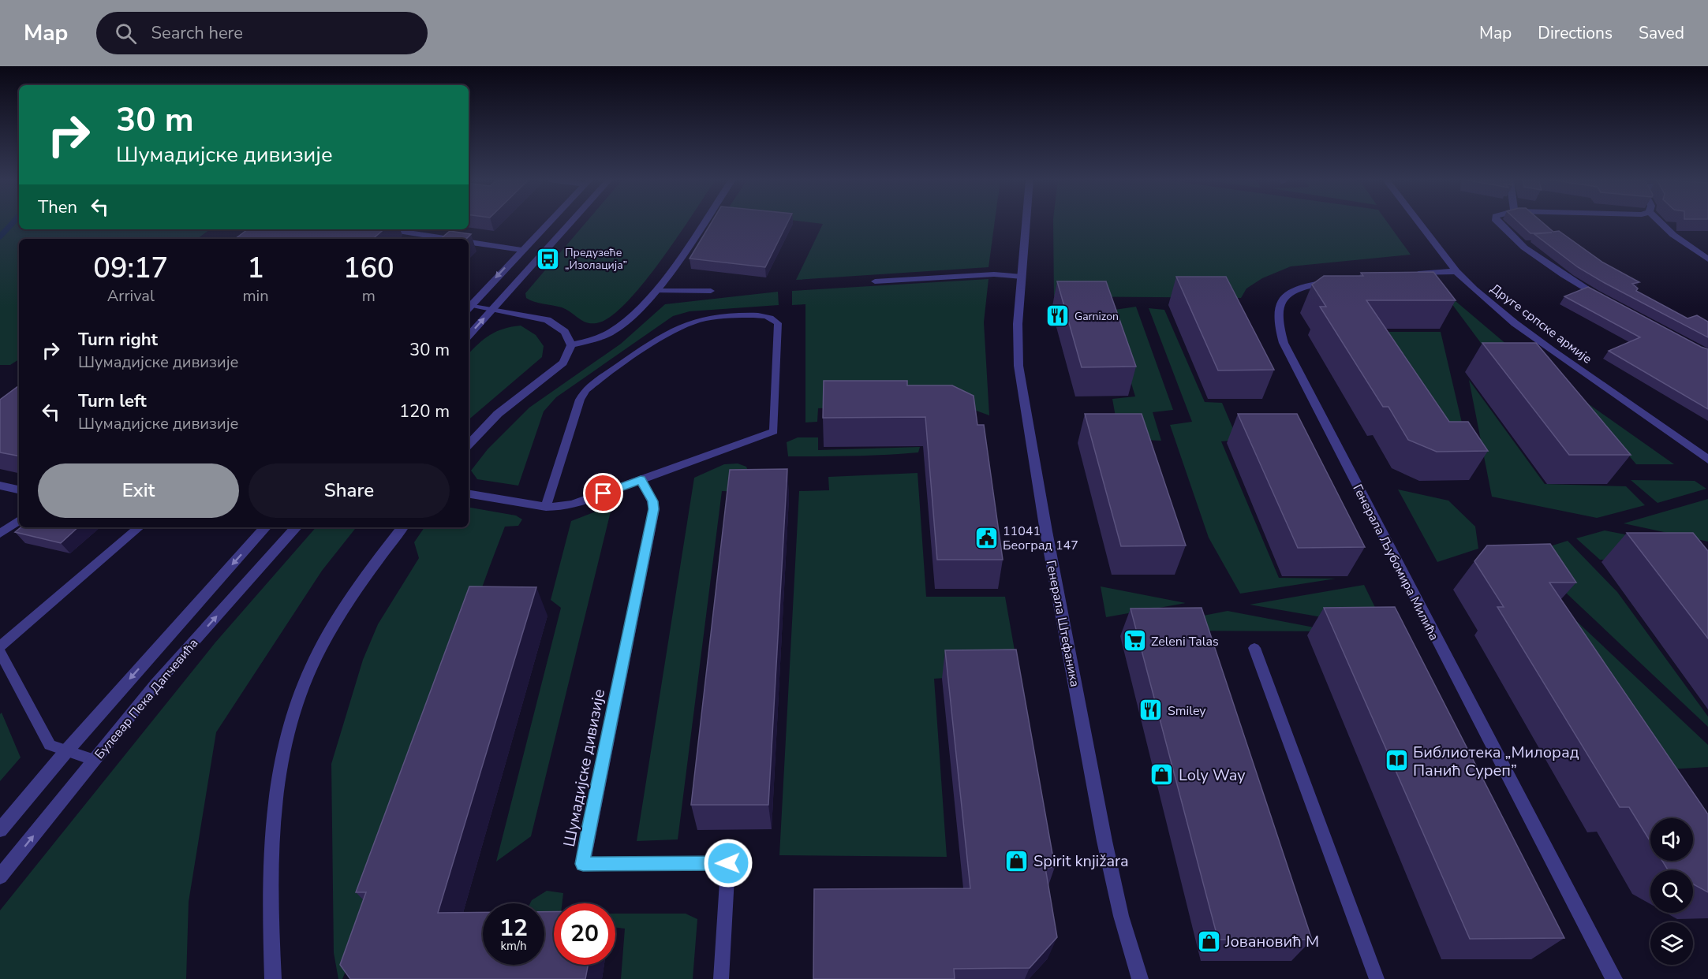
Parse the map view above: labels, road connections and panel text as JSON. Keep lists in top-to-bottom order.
{
  "streets": {
    "street": [
      "Друге српске армије",
      "Генерала Љубомира Милића",
      "Генерала Штефаника",
      "Булевар Пека Дапчевића"
    ],
    "lane": ["Шумадијске дивизије"]
  },
  "places": {
    "bus stop": ["Предузеће „Изолација”"],
    "restaurant": ["Garnizon", "Smiley"],
    "public building": ["11041 Београд 147"],
    "supermarket": ["Zeleni Talas"],
    "library": ["Библиотека „Милорад Панић Суреп”"],
    "shop": ["Loly Way", "Spirit knjižara", "Јовановић М"]
  },
  "page": {
    "header": "Map",
    "search": "Search here",
    "nav": ["Map", "Directions", "Saved"],
    "turn": ["30 m", "Шумадијске дивизије"],
    "then": "Then",
    "eta": [
      "09:17",
      "Arrival",
      "1",
      "min",
      "160",
      "m"
    ],
    "list": [
      {
        "name": "Turn right",
        "note": "Шумадијске дивизије",
        "value": "30 m"
      },
      {
        "name": "Turn left",
        "note": "Шумадијске дивизије",
        "value": "120 m"
      }
    ],
    "buttons": ["Exit", "Share"],
    "speed": "12 km/h",
    "limit": "20"
  }
}
